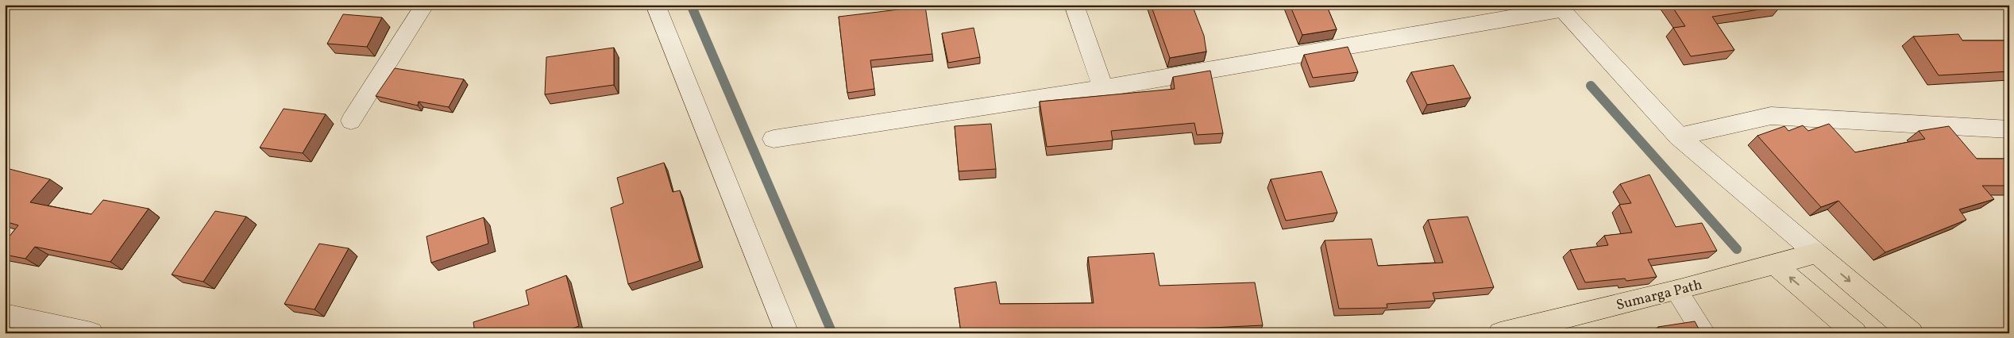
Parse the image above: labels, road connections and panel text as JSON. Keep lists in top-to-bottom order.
{
  "streets": {
    "main road": ["Sumarga Path"]
  }
}
